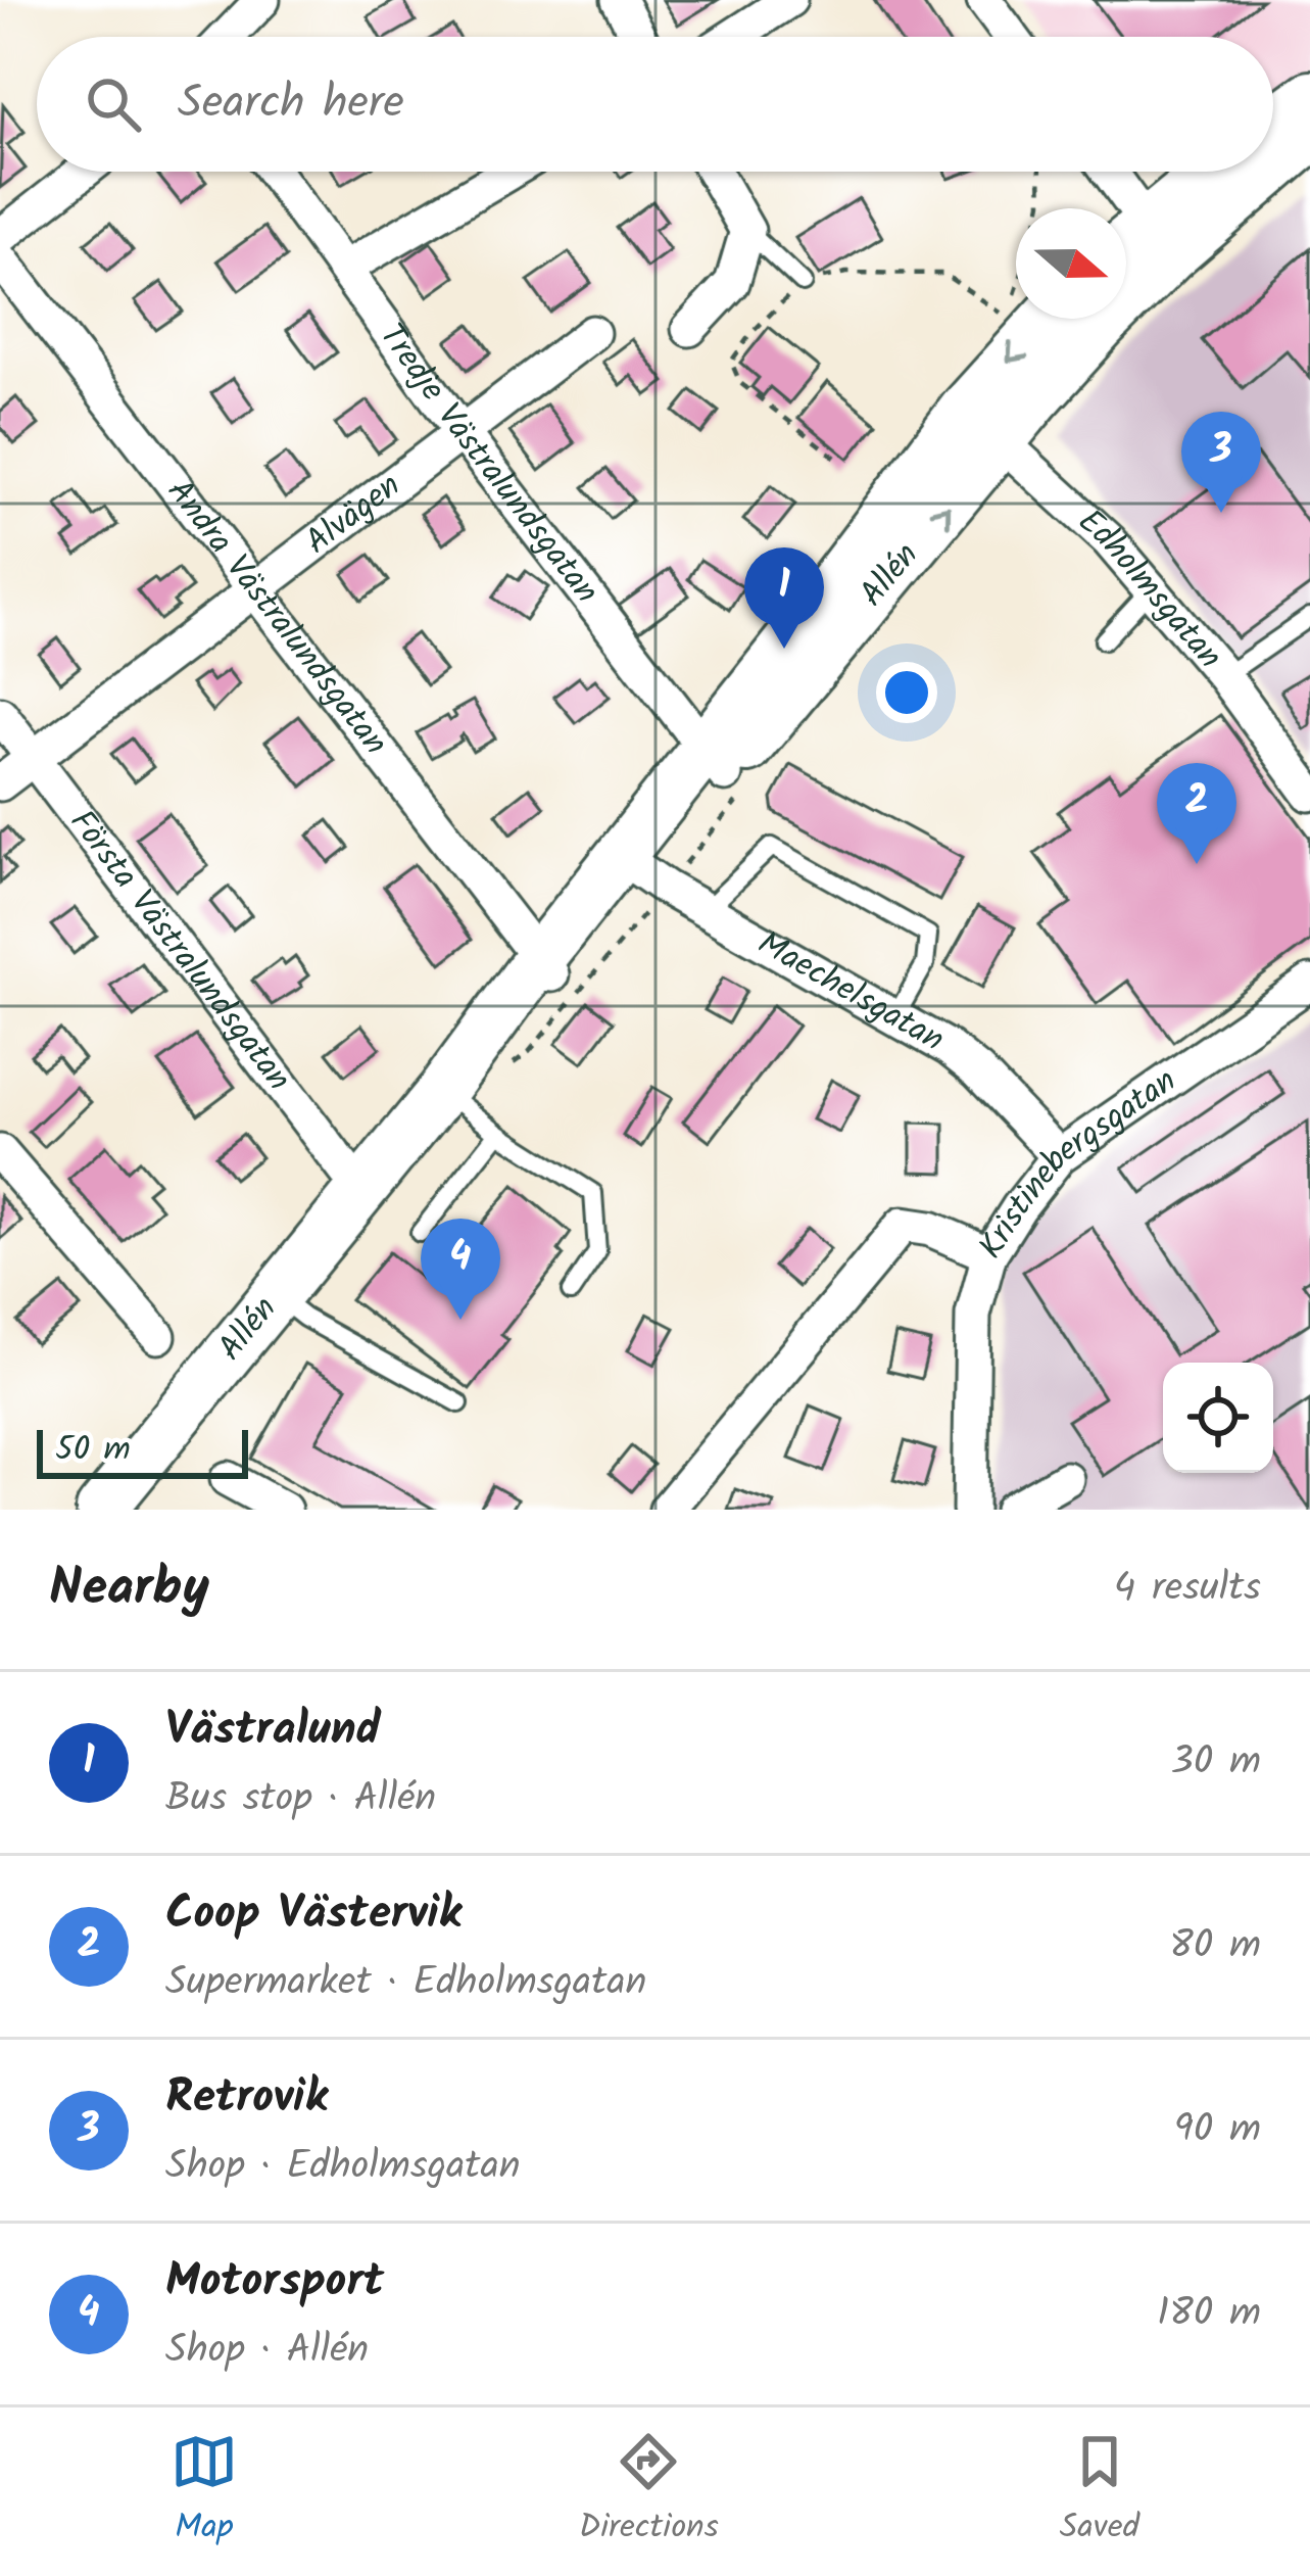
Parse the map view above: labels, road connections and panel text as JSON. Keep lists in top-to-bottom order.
{
  "streets": {
    "main road": ["Allén"],
    "street": [
      "Tredje Västralundsgatan",
      "Alvägen",
      "Edholmsgatan",
      "Andra Västralundsgatan",
      "Första Västralundsgatan",
      "Maechelsgatan",
      "Kristinebergsgatan"
    ]
  },
  "crossings": [
    ["Tredje Västralundsgatan", "Alvägen"],
    ["Tredje Västralundsgatan", "Allén"],
    ["Alvägen", "Andra Västralundsgatan"],
    ["Alvägen", "Första Västralundsgatan"],
    ["Allén", "Edholmsgatan"],
    ["Allén", "Andra Västralundsgatan"],
    ["Allén", "Första Västralundsgatan"],
    ["Allén", "Maechelsgatan"],
    ["Maechelsgatan", "Kristinebergsgatan"]
  ],
  "scale_bar": "50 m",
  "north": "right",
  "page": {
    "search": "Search here",
    "pins": [
      "3",
      "1",
      "2",
      "4"
    ],
    "scale": "50 m",
    "heading": ["Nearby", "4 results"],
    "list": [
      {
        "mark": "1",
        "name": "Västralund",
        "note": "Bus stop · Allén",
        "value": "30 m"
      },
      {
        "mark": "2",
        "name": "Coop Västervik",
        "note": "Supermarket · Edholmsgatan",
        "value": "80 m"
      },
      {
        "mark": "3",
        "name": "Retrovik",
        "note": "Shop · Edholmsgatan",
        "value": "90 m"
      },
      {
        "mark": "4",
        "name": "Motorsport",
        "note": "Shop · Allén",
        "value": "180 m"
      }
    ],
    "nav": ["Map", "Directions", "Saved"]
  }
}
